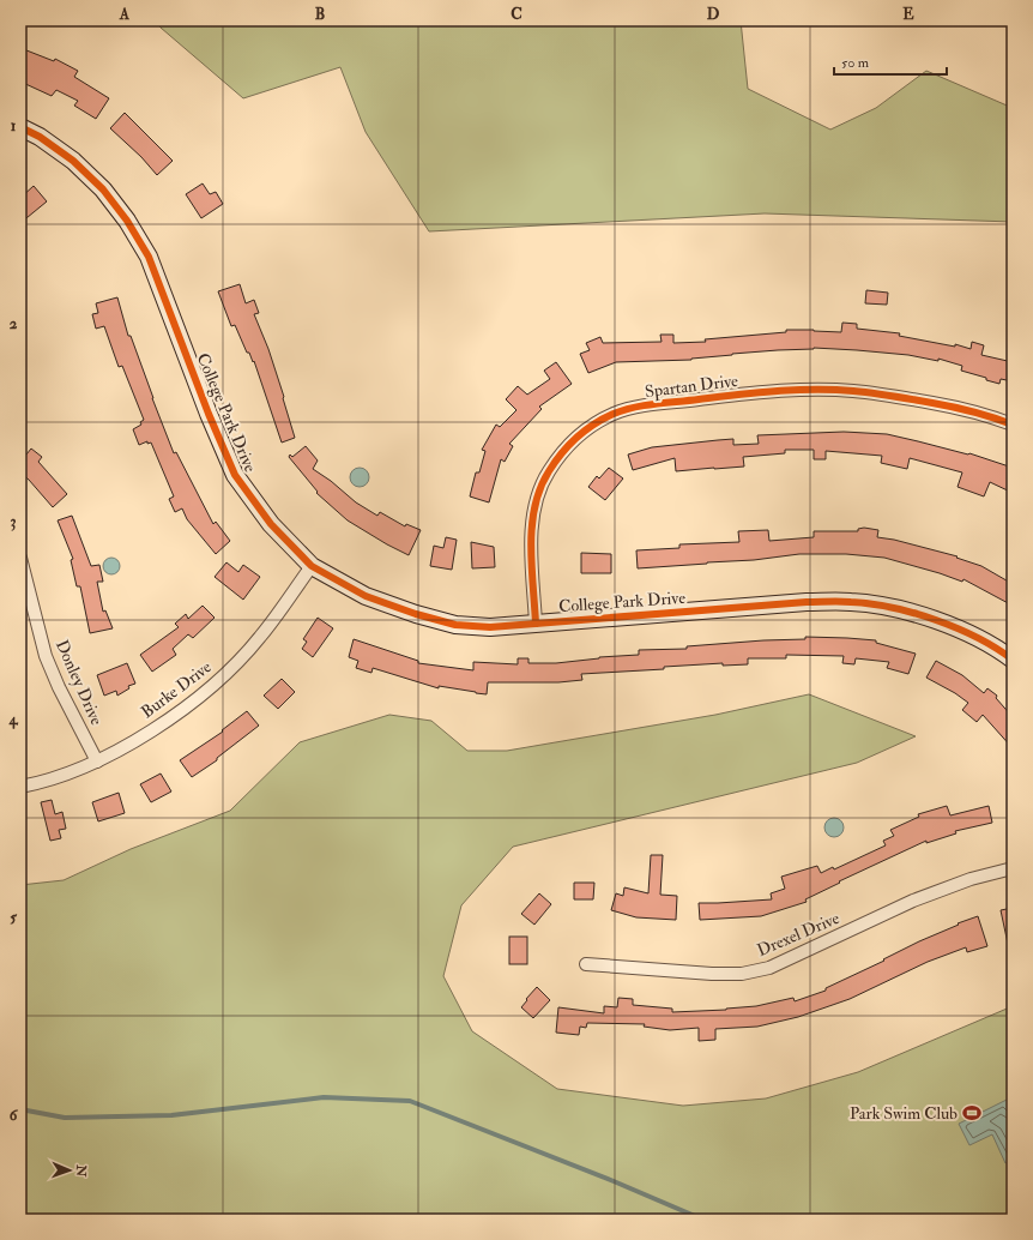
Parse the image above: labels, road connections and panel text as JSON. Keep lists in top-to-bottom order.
{
  "streets": {
    "street": [
      "Spartan Drive",
      "College Park Drive",
      "Donley Drive",
      "Burke Drive",
      "Drexel Drive"
    ]
  },
  "crossings": [
    ["Spartan Drive", "College Park Drive"],
    ["College Park Drive", "Burke Drive"],
    ["Donley Drive", "Burke Drive"]
  ],
  "places": {
    "sports": ["Park Swim Club"]
  },
  "scale_bar": "50 m",
  "north": "right",
  "grid": {
    "columns": [
      "A",
      "B",
      "C",
      "D",
      "E"
    ],
    "rows": [
      "1",
      "2",
      "3",
      "4",
      "5",
      "6"
    ]
  }
}
